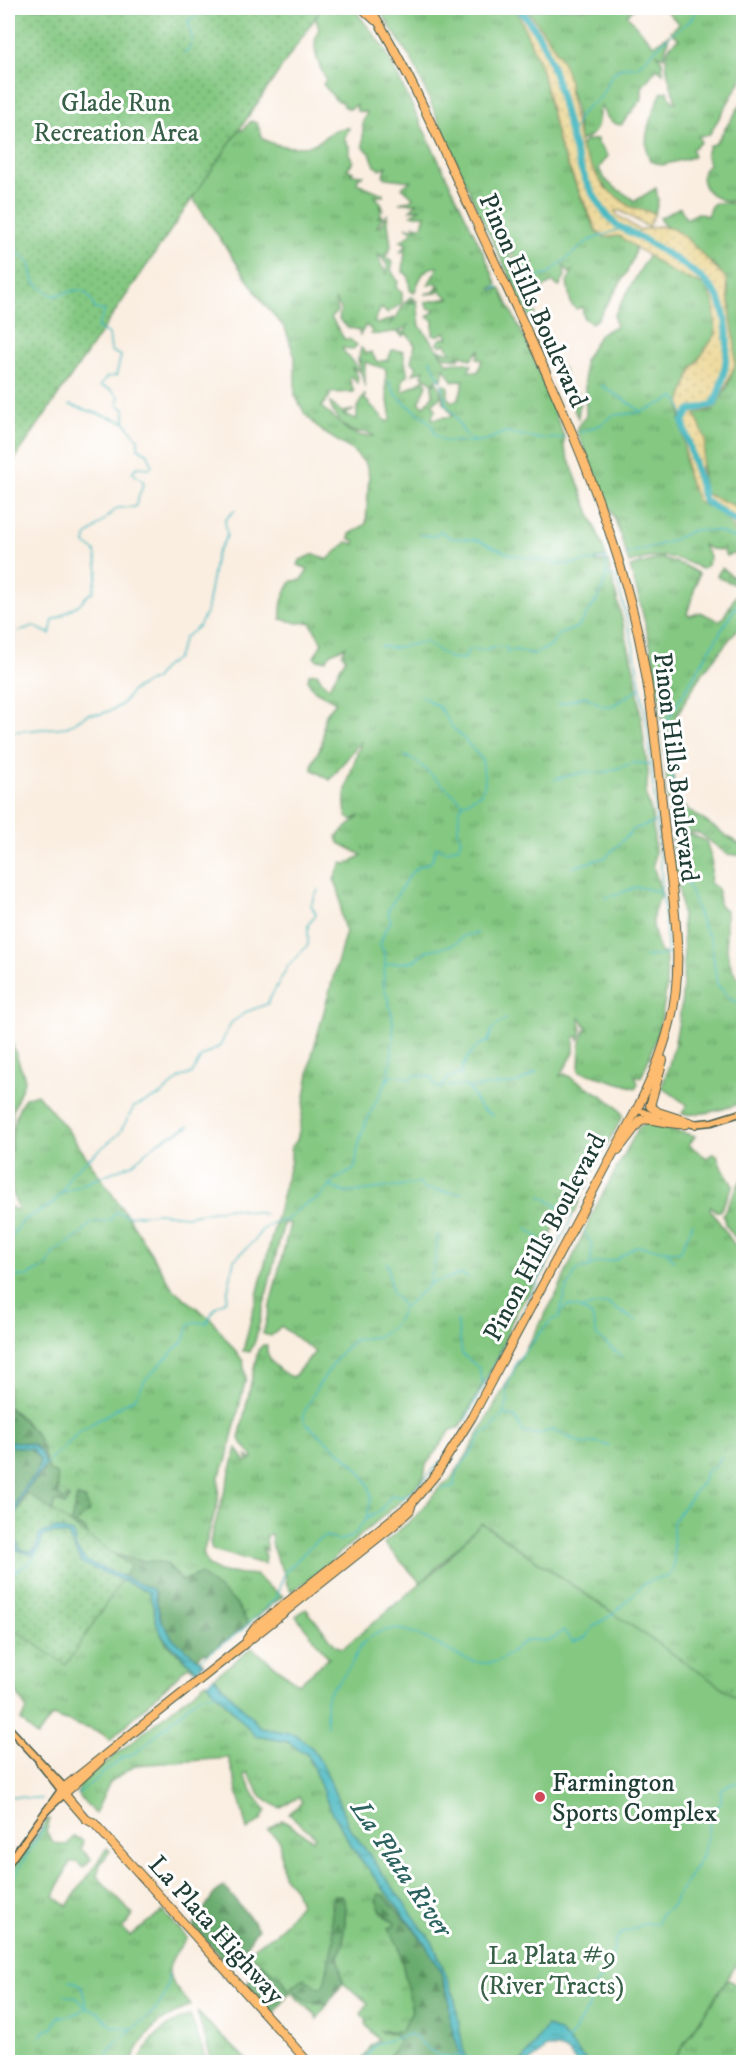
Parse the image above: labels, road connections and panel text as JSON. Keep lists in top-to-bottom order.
{
  "streets": {
    "highway": ["Pinon Hills Boulevard", "La Plata Highway"]
  },
  "crossings": [
    ["Pinon Hills Boulevard", "La Plata Highway"]
  ],
  "water": ["La Plata River"],
  "parks": ["Glade Run Recreation Area", "La Plata #9 (River Tracts)"],
  "places": ["Farmington Sports Complex"]
}
